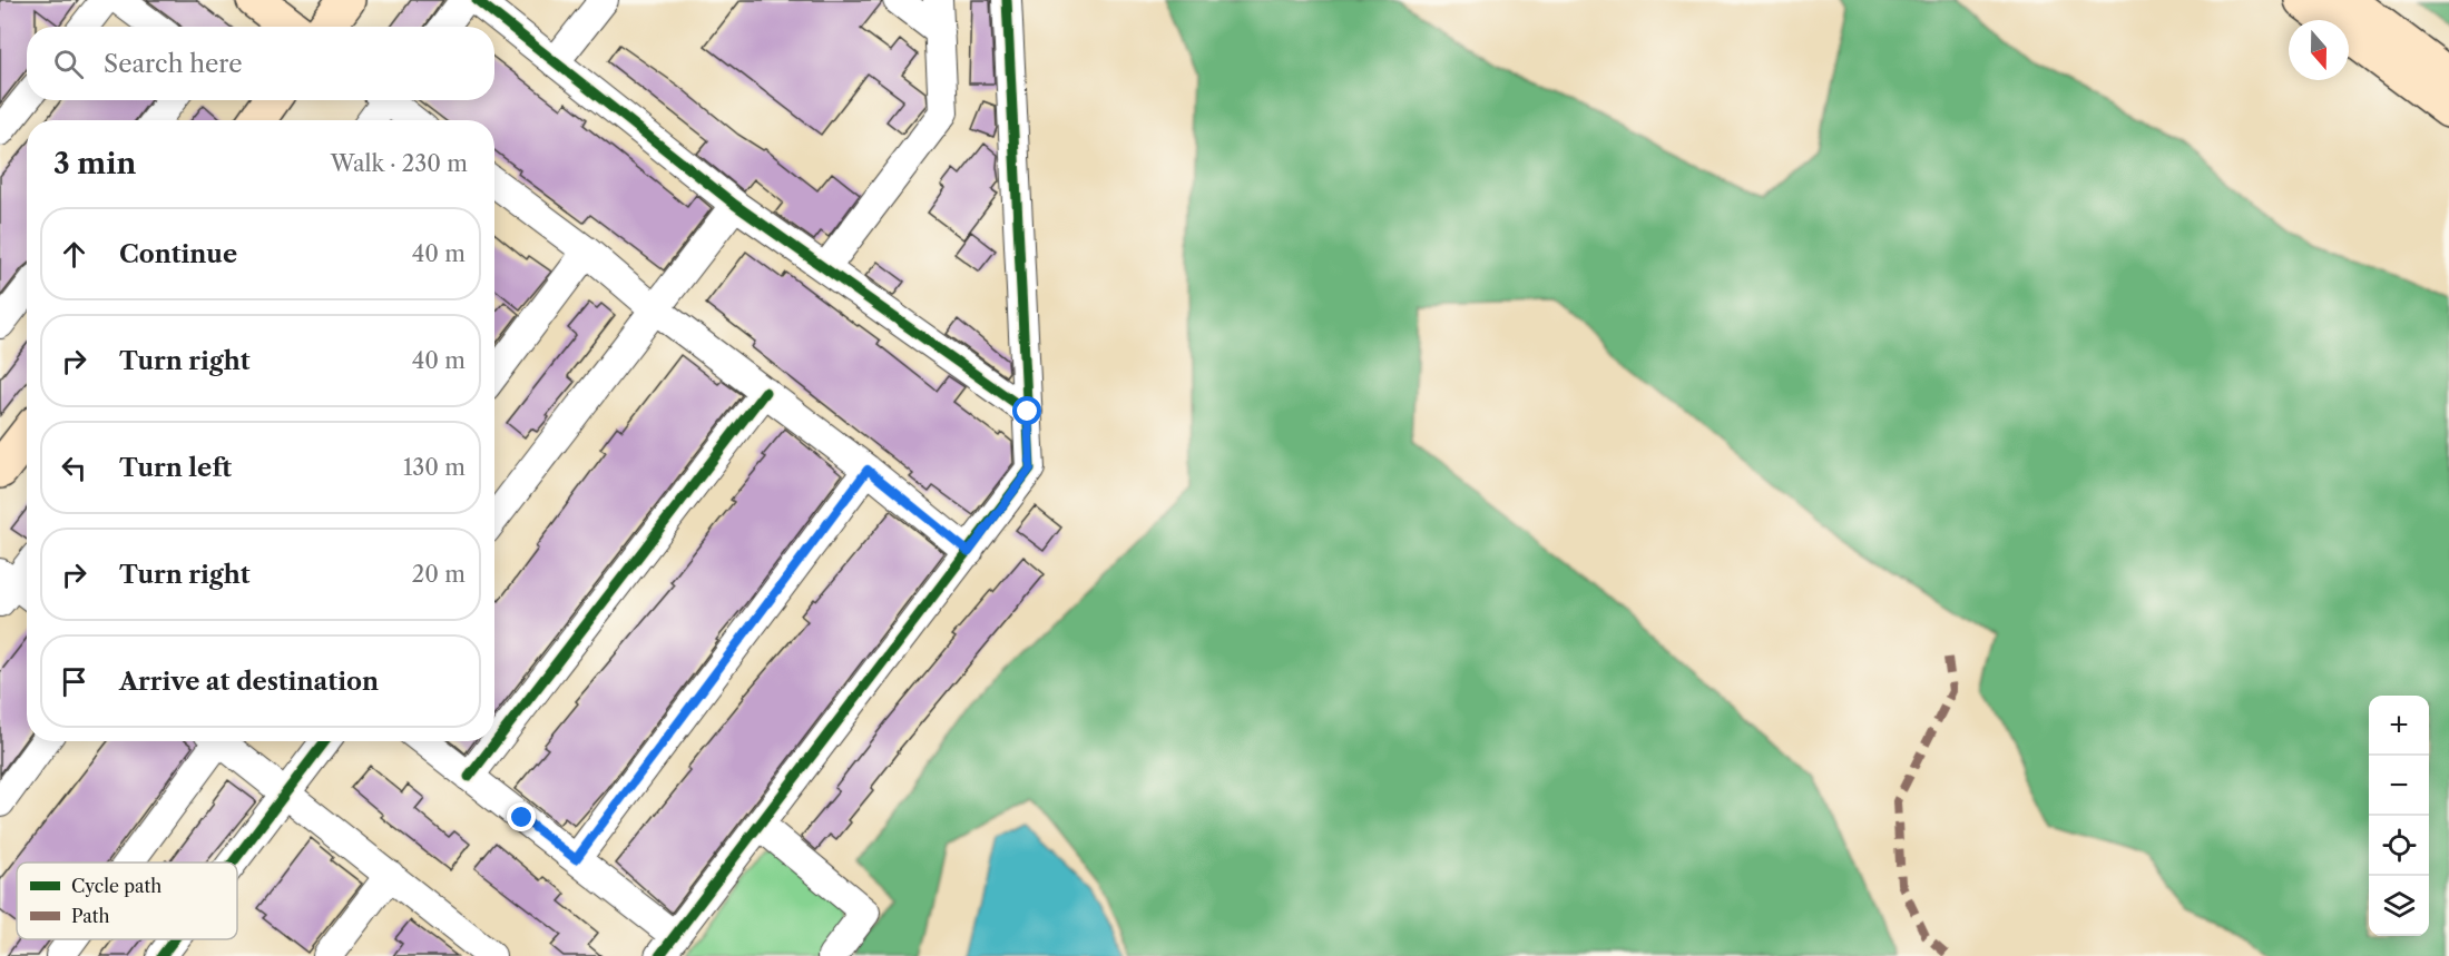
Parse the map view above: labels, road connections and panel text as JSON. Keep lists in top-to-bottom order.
{
  "legend": ["Cycle path", "Path"],
  "north": "bottom",
  "page": {
    "search": "Search here",
    "heading": ["3 min", "Walk · 230 m"],
    "list": [
      ["Continue", "40 m"],
      ["Turn right", "40 m"],
      ["Turn left", "130 m"],
      ["Turn right", "20 m"],
      "Arrive at destination"
    ],
    "map_buttons": ["+", "−"]
  }
}
